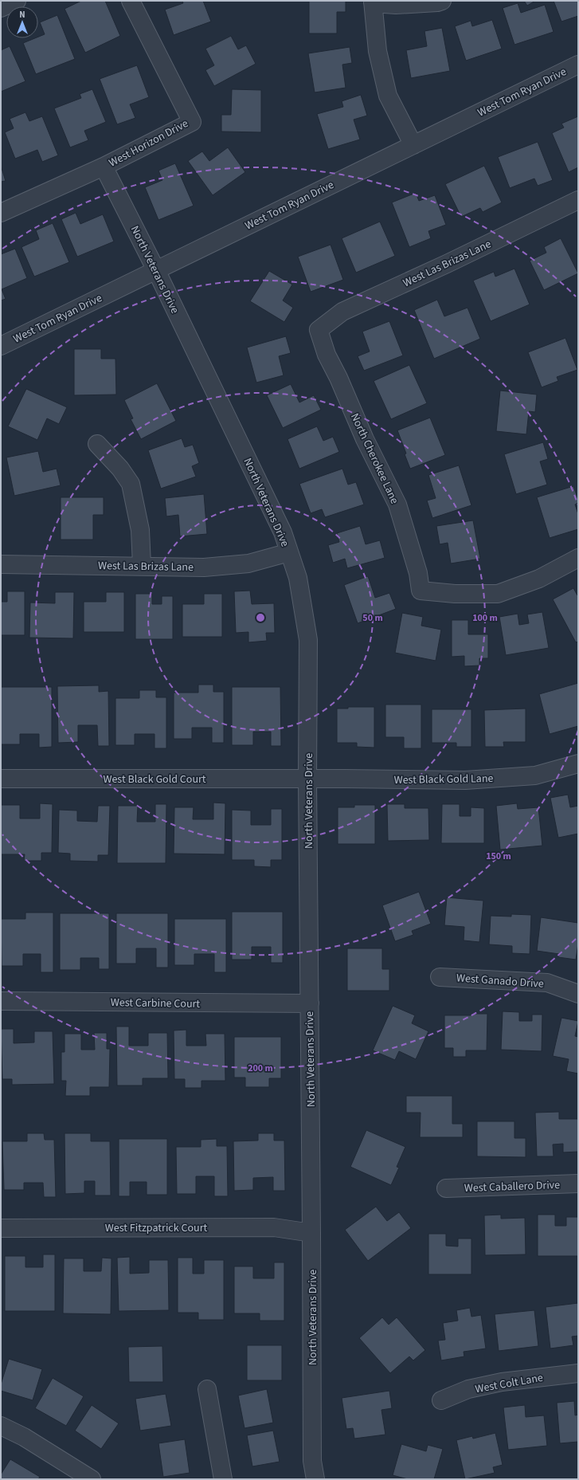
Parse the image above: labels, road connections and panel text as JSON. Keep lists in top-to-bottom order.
{
  "streets": {
    "street": [
      "West Tom Ryan Drive",
      "West Horizon Drive",
      "West Las Brizas Lane",
      "North Veterans Drive",
      "North Cherokee Lane",
      "West Black Gold Court",
      "West Black Gold Lane",
      "West Ganado Drive",
      "West Carbine Court",
      "West Caballero Drive",
      "West Fitzpatrick Court",
      "West Colt Lane"
    ]
  },
  "crossings": [
    ["West Tom Ryan Drive", "North Veterans Drive"],
    ["West Horizon Drive", "North Veterans Drive"],
    ["West Las Brizas Lane", "North Veterans Drive"],
    ["West Las Brizas Lane", "North Cherokee Lane"],
    ["North Veterans Drive", "West Black Gold Court"],
    ["North Veterans Drive", "West Black Gold Lane"],
    ["North Veterans Drive", "West Carbine Court"],
    ["North Veterans Drive", "West Fitzpatrick Court"],
    ["West Black Gold Court", "West Black Gold Lane"]
  ],
  "north": "top",
  "rings": [
    "50 m",
    "100 m",
    "150 m",
    "200 m"
  ]
}
